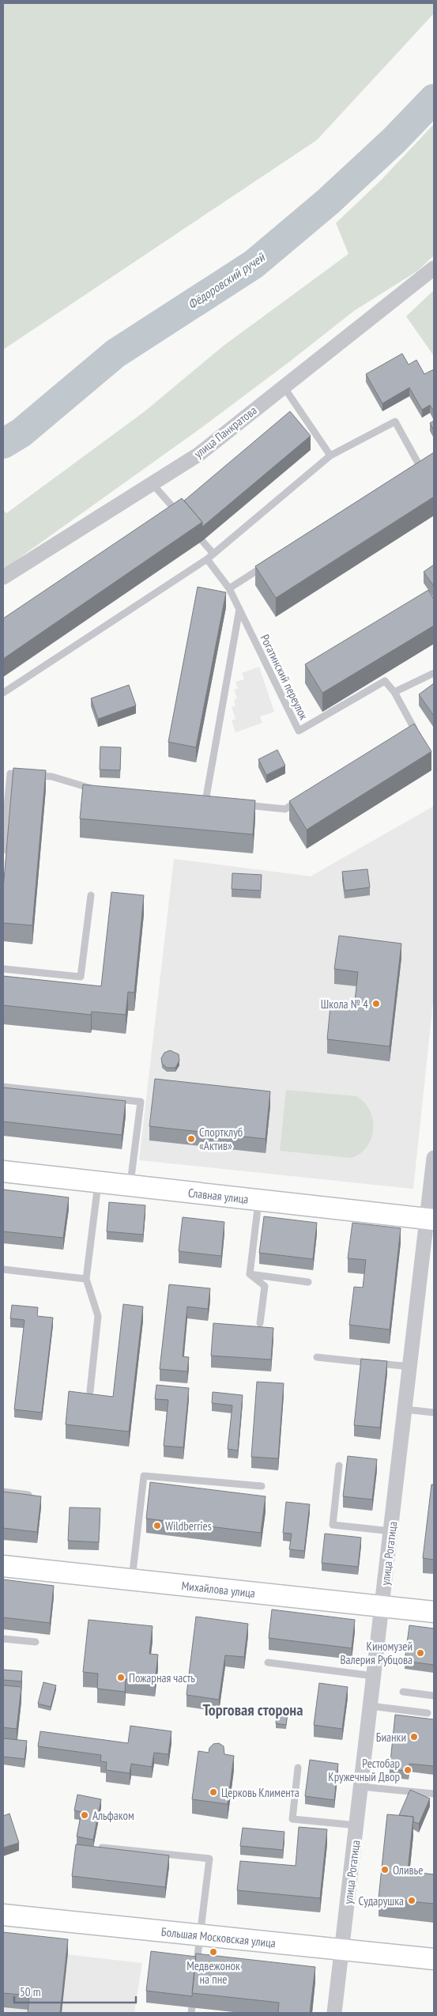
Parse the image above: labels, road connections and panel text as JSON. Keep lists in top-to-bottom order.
{
  "streets": {
    "street": [
      "улица Панкратова",
      "Славная улица",
      "улица Рогатица",
      "Михайлова улица",
      "Большая Московская улица"
    ],
    "lane": ["Рогатинский переулок"]
  },
  "crossings": [
    ["Славная улица", "улица Рогатица"],
    ["улица Рогатица", "Михайлова улица"],
    ["улица Рогатица", "Большая Московская улица"]
  ],
  "districts": ["Торговая сторона"],
  "water": ["Фёдоровский ручей"],
  "places": [
    "Школа № 4",
    "Спортклуб «Актив»",
    "Wildberries",
    "Киномузей Валерия Рубцова",
    "Пожарная часть",
    "Бианки",
    "Рестобар Кружечный Двор",
    "Церковь Климента",
    "Альфаком",
    "Оливье",
    "Сударушка",
    "Медвежонок на пне"
  ],
  "scale_bar": "50 m"
}
